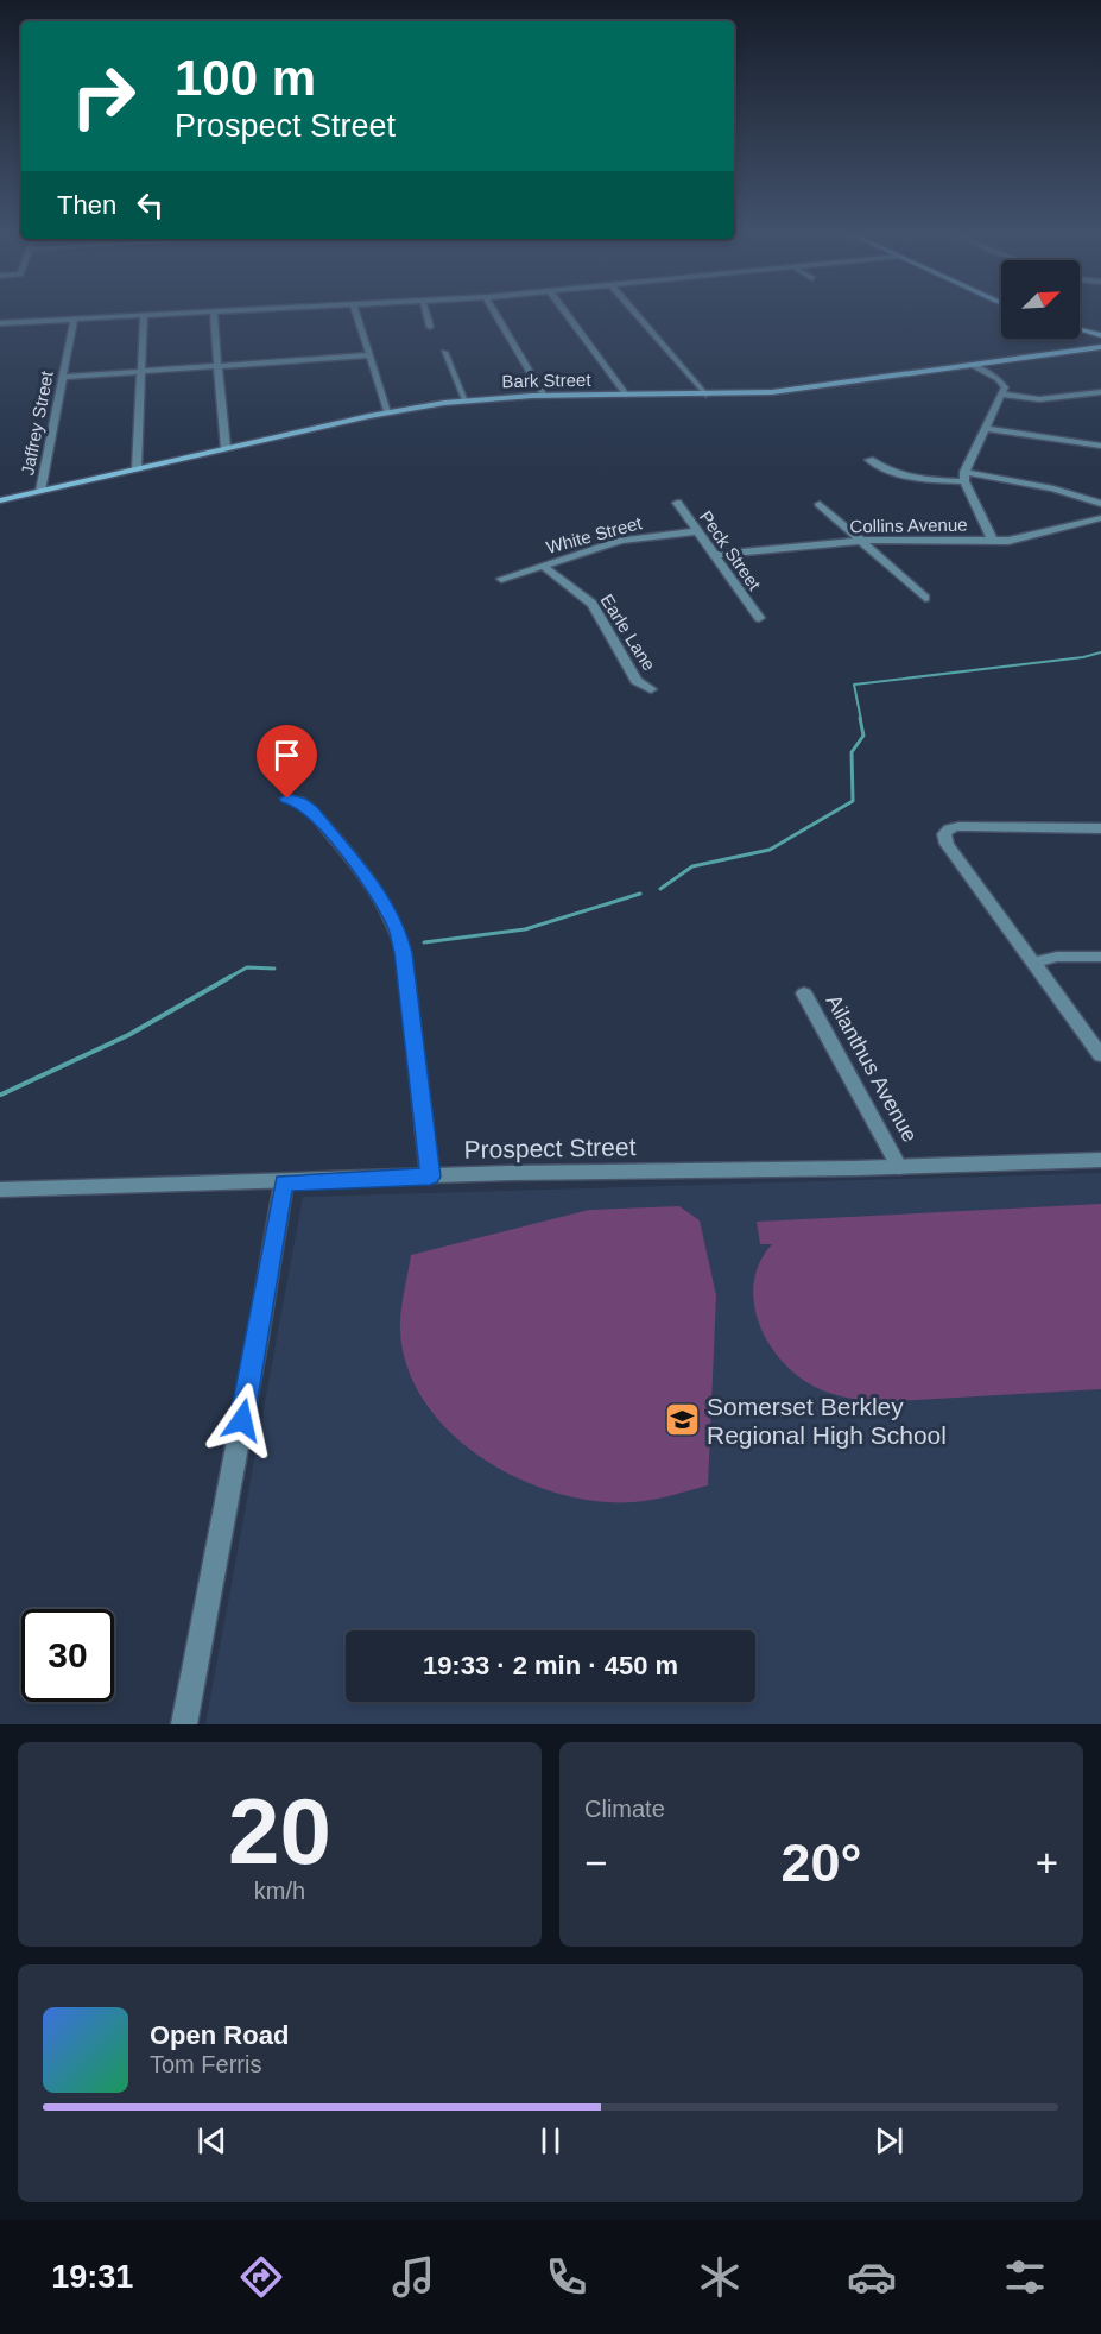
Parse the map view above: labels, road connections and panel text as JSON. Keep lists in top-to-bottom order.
{
  "streets": {
    "main road": ["Bark Street"],
    "street": [
      "Jaffrey Street",
      "Collins Avenue",
      "White Street",
      "Peck Street",
      "Earle Lane",
      "Ailanthus Avenue",
      "Prospect Street"
    ]
  },
  "crossings": [
    ["Bark Street", "Jaffrey Street"],
    ["Collins Avenue", "Peck Street"],
    ["White Street", "Peck Street"],
    ["White Street", "Earle Lane"],
    ["Ailanthus Avenue", "Prospect Street"]
  ],
  "places": {
    "school or university": ["Somerset Berkley Regional High School"]
  },
  "north": "top right",
  "page": {
    "turn": ["100 m", "Prospect Street"],
    "then": "Then",
    "limit": "30",
    "trip": "19:33 · 2 min · 450 m",
    "tile": [
      ["20", "km/h"],
      "Climate"
    ],
    "heat": ["−", "20°", "+"],
    "song": ["Open Road", "Tom Ferris"],
    "tabs": "19:31"
  }
}
